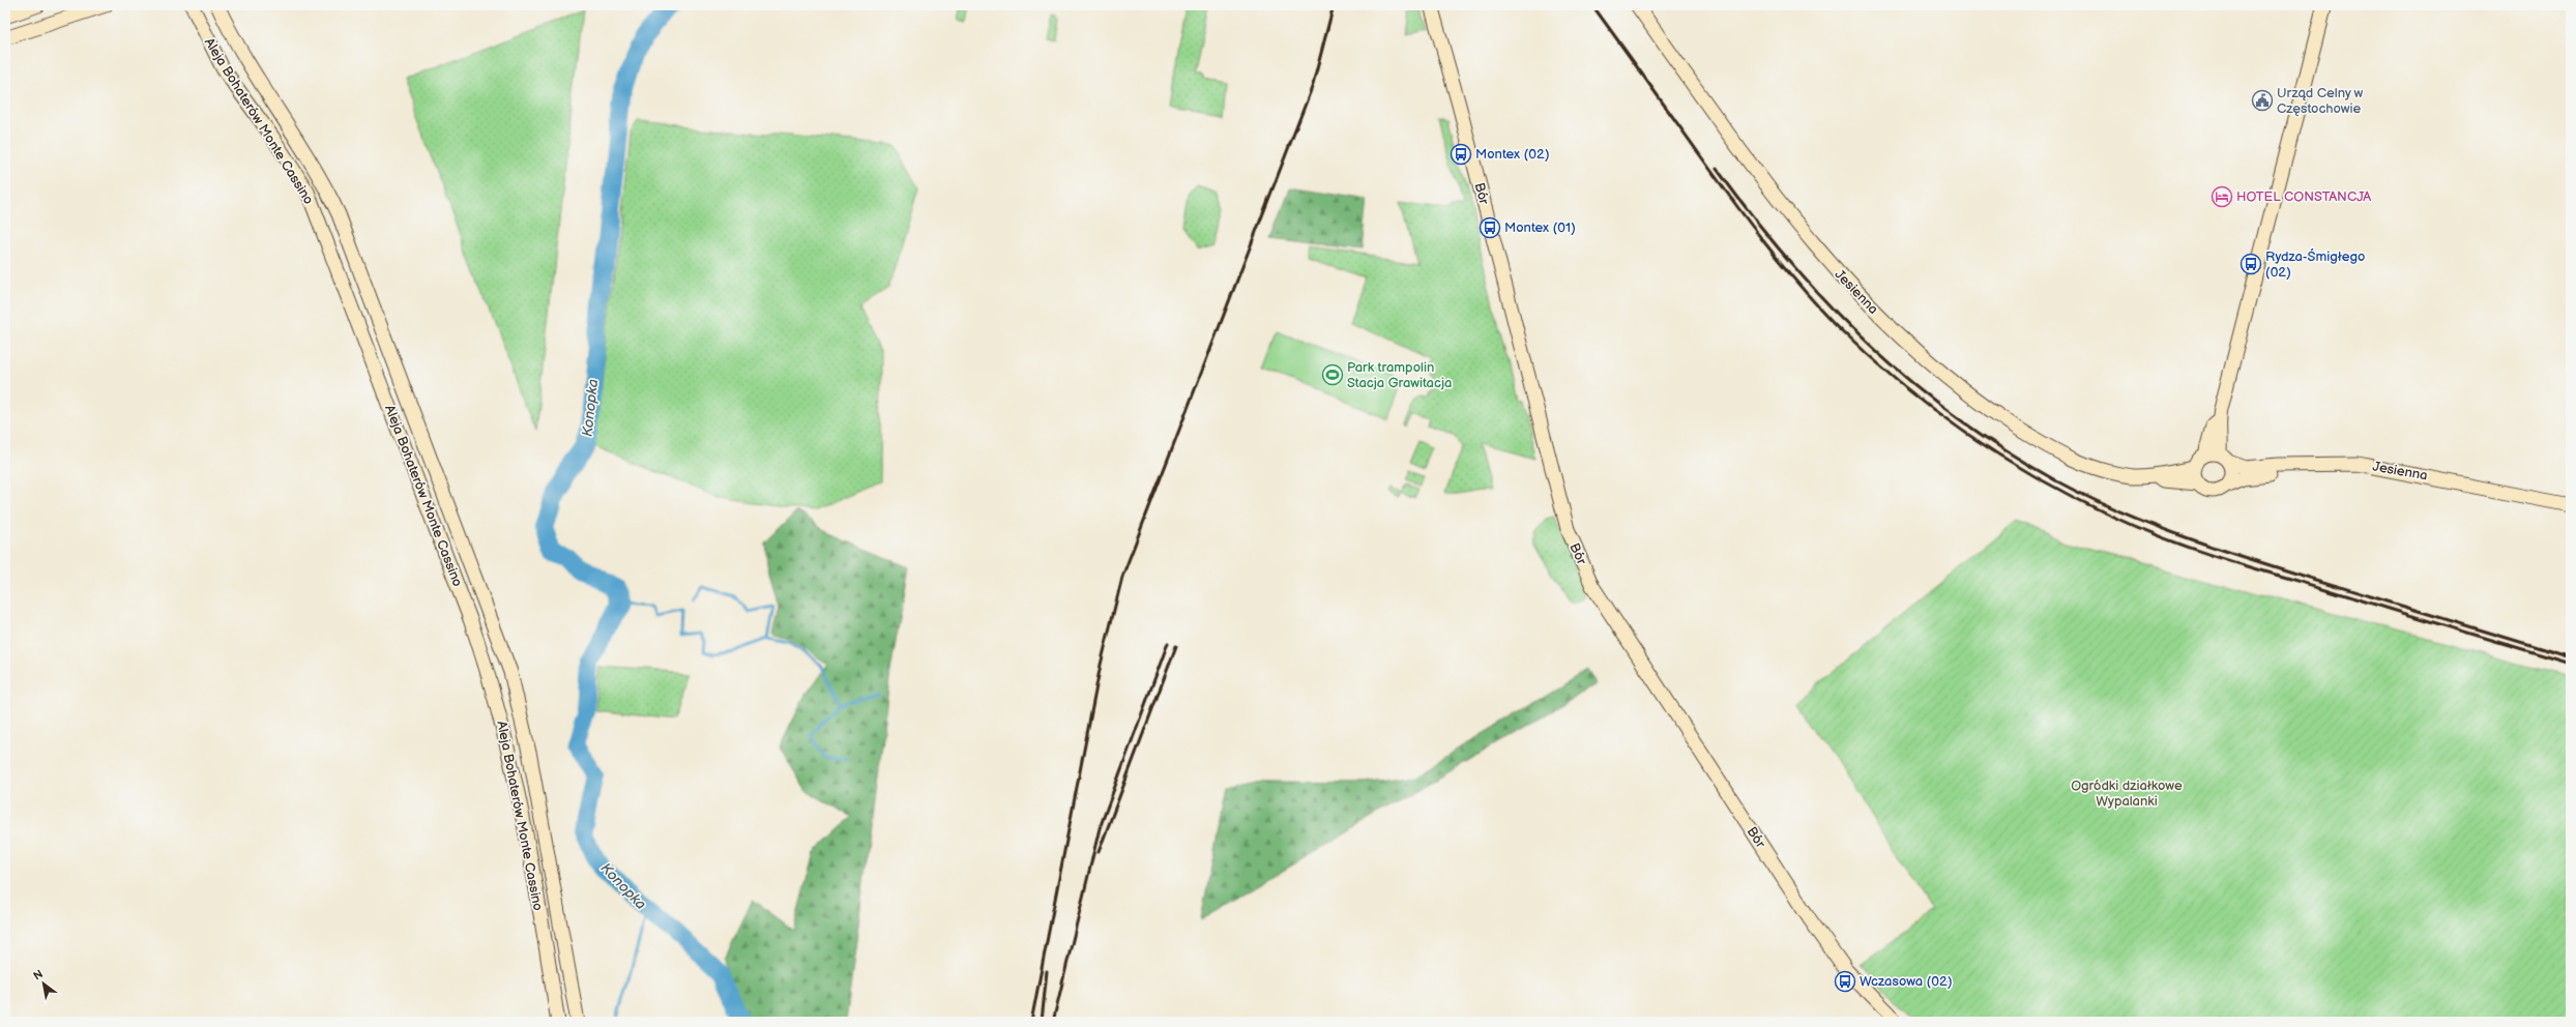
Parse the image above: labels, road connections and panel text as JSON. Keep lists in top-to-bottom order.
{
  "streets": {
    "street": ["Aleja Bohaterów Monte Cassino", "Bór", "Jesienna"]
  },
  "water": ["Konopka"],
  "parks": ["Ogródki działkowe Wypalanki"],
  "places": {
    "public building": ["Urząd Celny w Częstochowie"],
    "bus stop": [
      "Montex (02)",
      "Montex (01)",
      "Rydza-Śmigłego (02)",
      "Wczasowa (02)"
    ],
    "hotel": ["HOTEL CONSTANCJA"],
    "sports": ["Park trampolin Stacja Grawitacja"]
  },
  "north": "top left"
}
